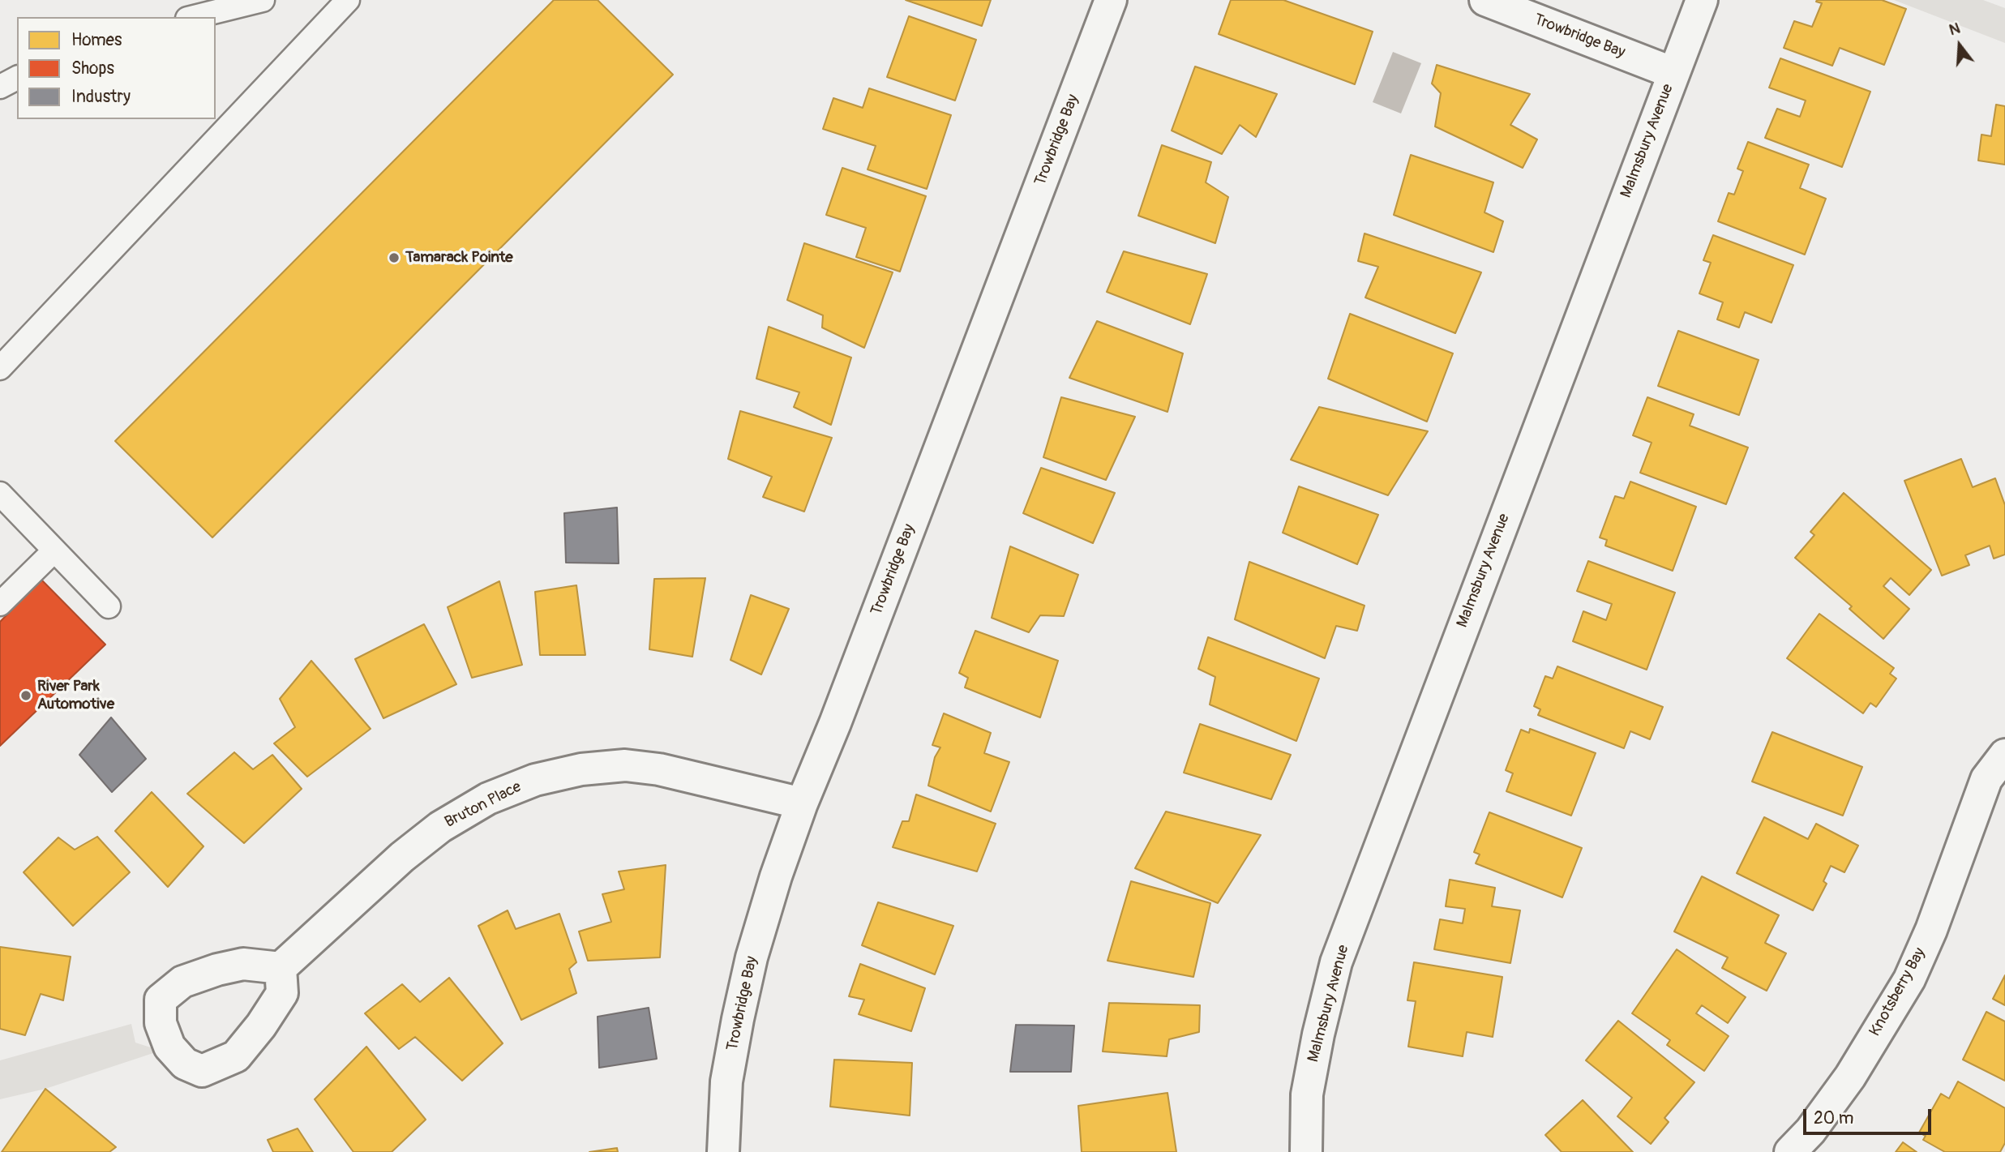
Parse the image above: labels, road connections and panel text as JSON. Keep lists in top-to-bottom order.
{
  "streets": {
    "street": [
      "Trowbridge Bay",
      "Malmsbury Avenue",
      "Bruton Place",
      "Knotsberry Bay"
    ]
  },
  "crossings": [
    ["Trowbridge Bay", "Malmsbury Avenue"],
    ["Trowbridge Bay", "Bruton Place"]
  ],
  "places": ["Tamarack Pointe", "River Park Automotive"],
  "legend": ["Homes", "Shops", "Industry"],
  "scale_bar": "20 m",
  "north": "top"
}
